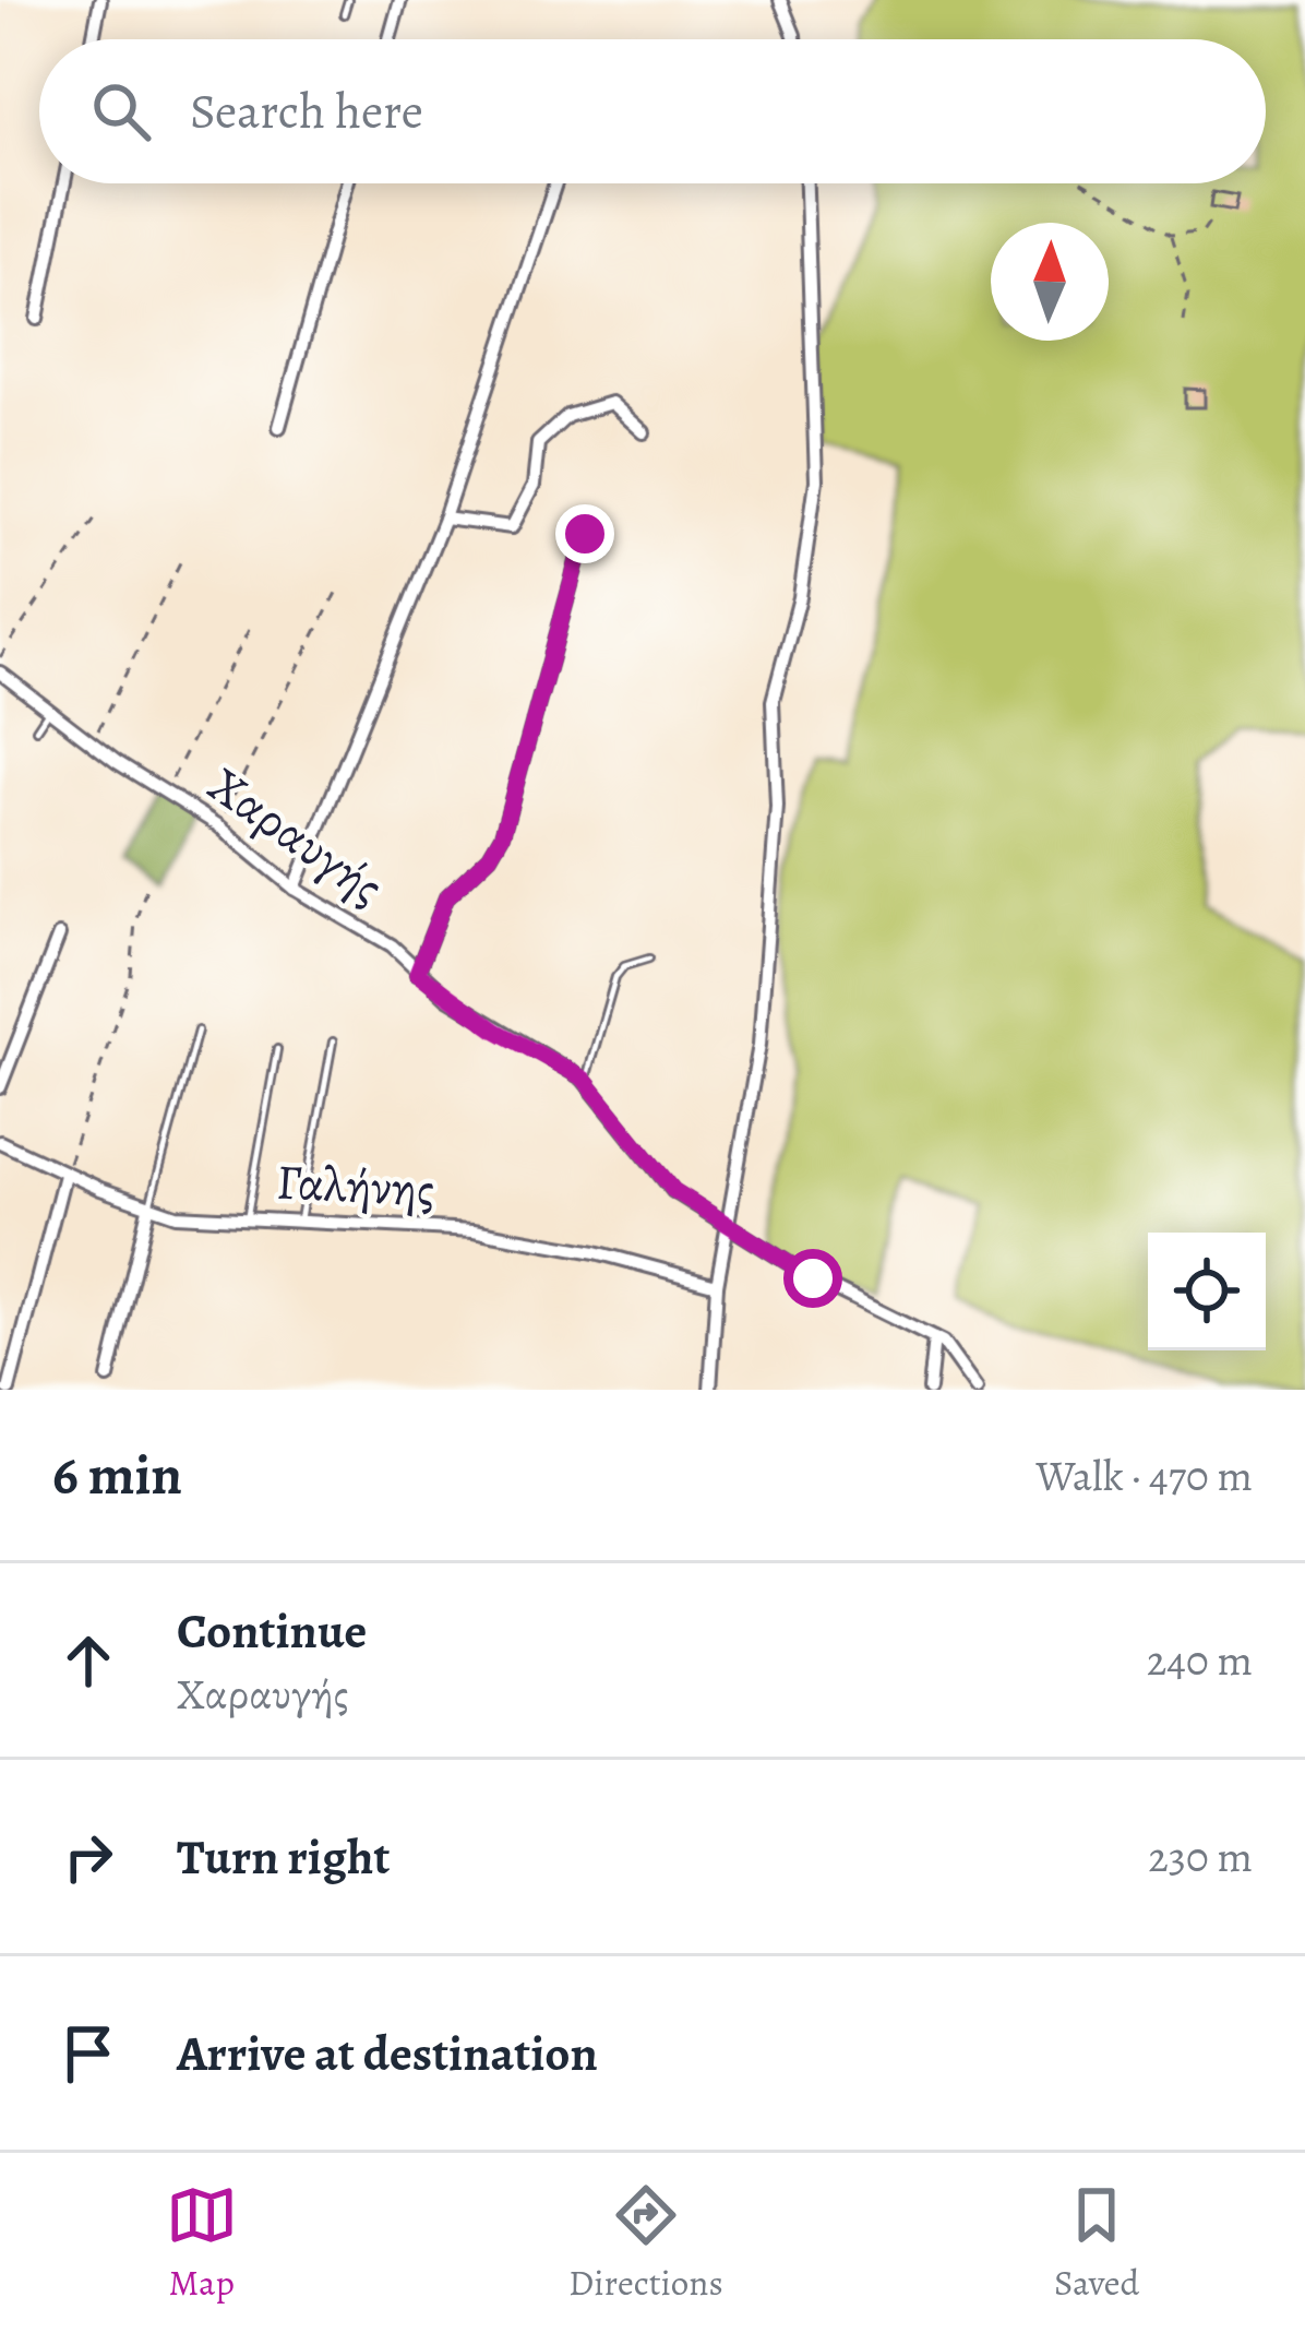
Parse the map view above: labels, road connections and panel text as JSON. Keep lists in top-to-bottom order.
{
  "streets": {
    "street": ["Χαραυγής", "Γαλήνης"]
  },
  "north": "top",
  "page": {
    "search": "Search here",
    "heading": ["6 min", "Walk · 470 m"],
    "list": [
      ["Continue", "Χαραυγής", "240 m"],
      ["Turn right", "230 m"],
      "Arrive at destination"
    ],
    "nav": ["Map", "Directions", "Saved"]
  }
}
